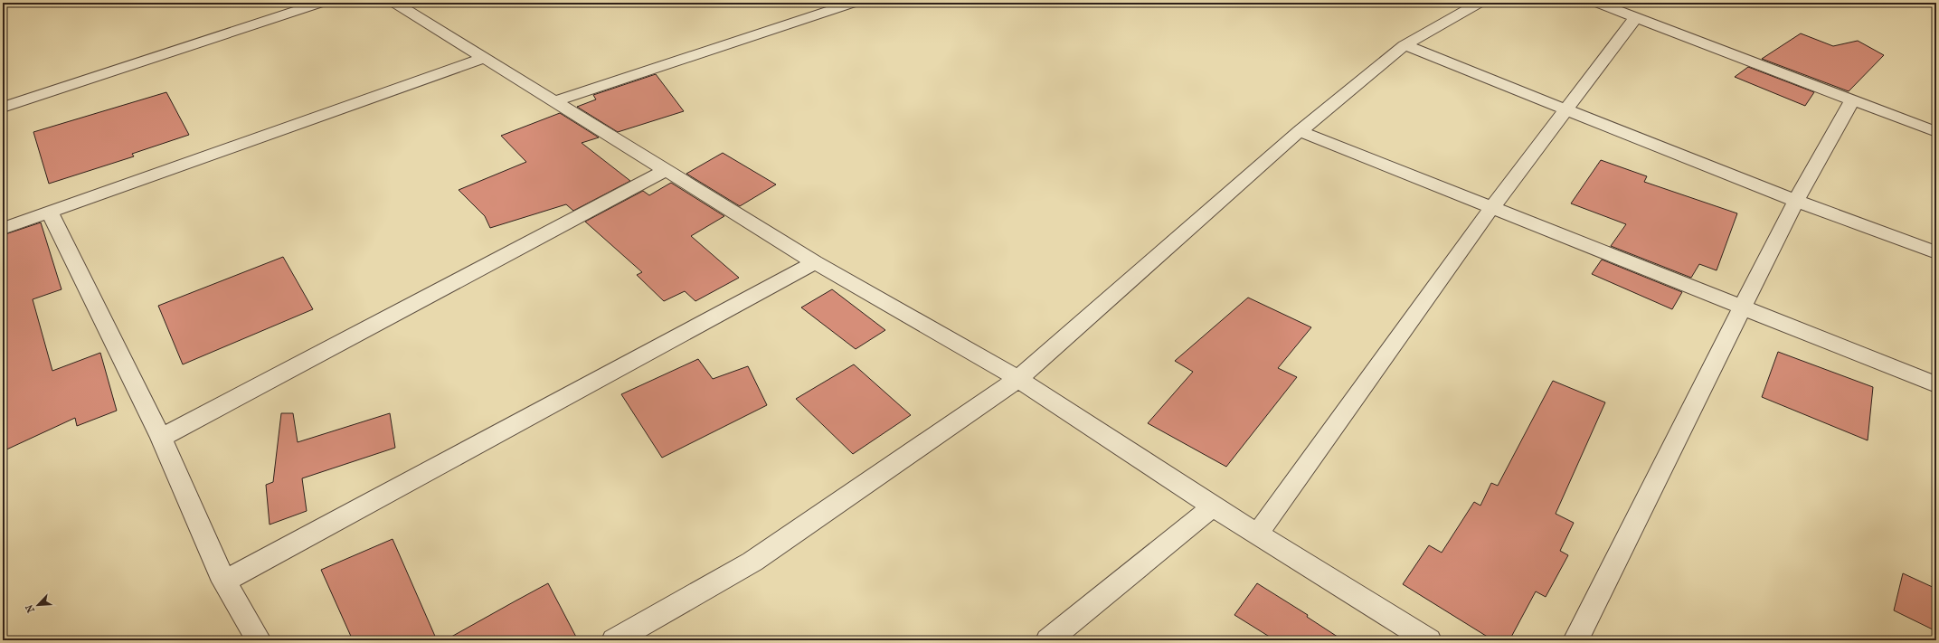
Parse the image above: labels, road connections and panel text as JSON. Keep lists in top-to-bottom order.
{
  "north": "bottom left"
}
